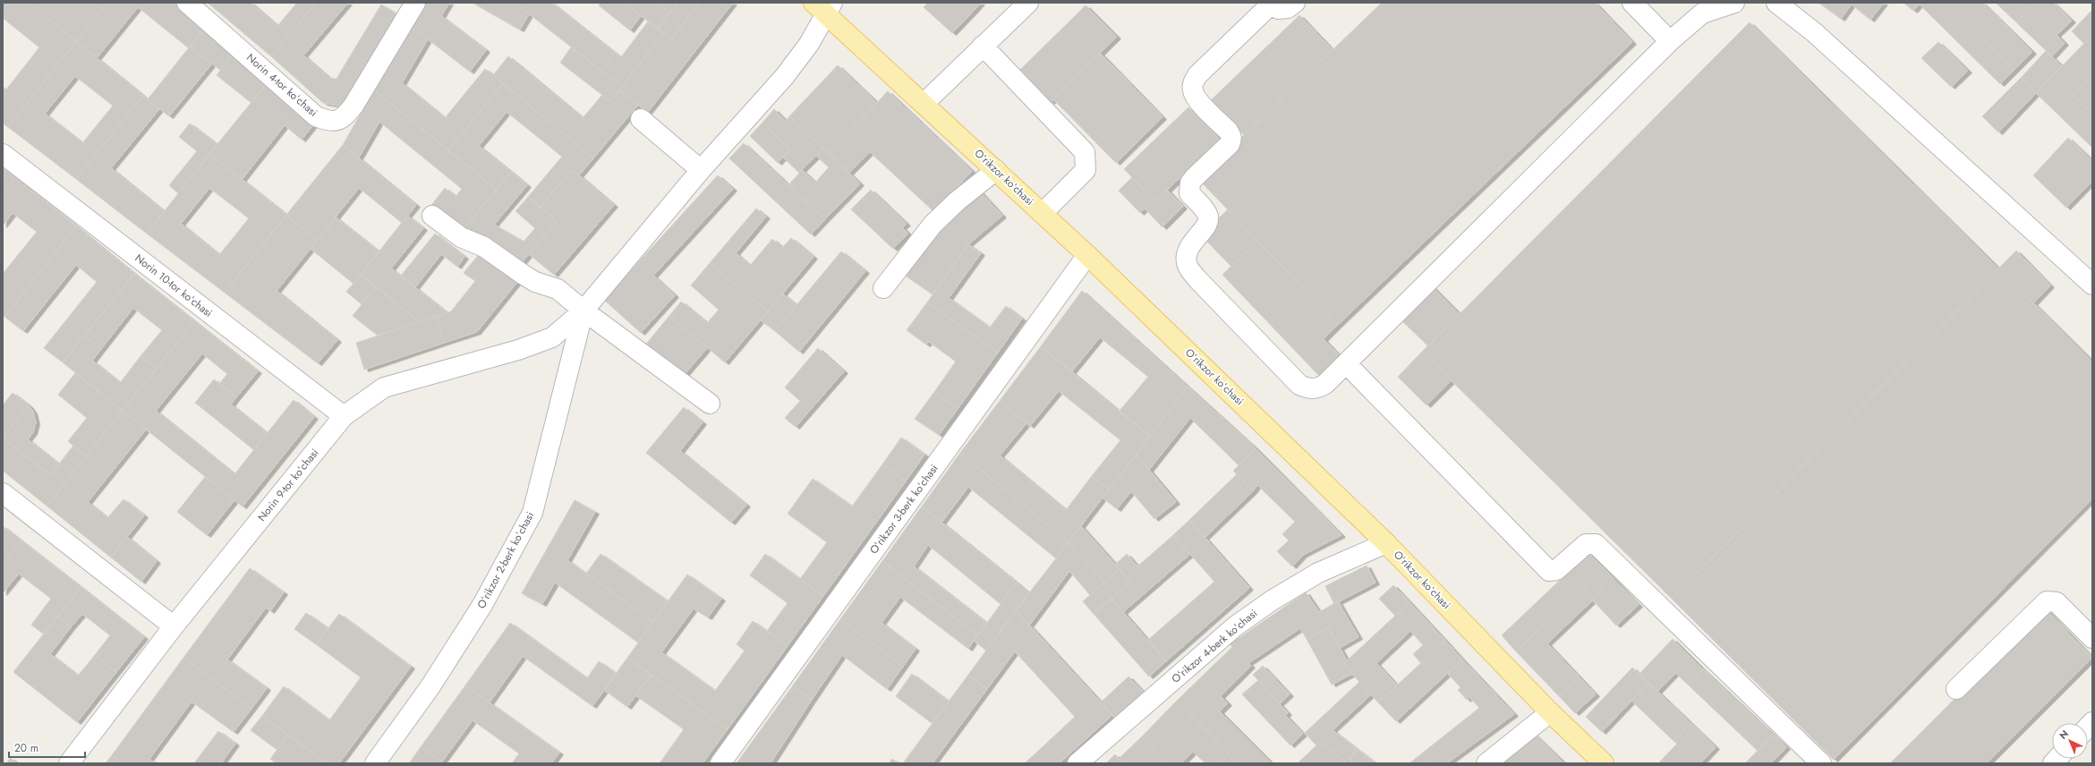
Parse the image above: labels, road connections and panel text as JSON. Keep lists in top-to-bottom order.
{
  "streets": {
    "main road": ["Oʻrikzor koʻchasi"],
    "street": [
      "Norin 4-tor koʻchasi",
      "Norin 10-tor koʻchasi",
      "Norin 9-tor koʻchasi",
      "Oʻrikzor 3-berk koʻchasi",
      "Oʻrikzor 2-berk koʻchasi",
      "Oʻrikzor 4-berk koʻchasi"
    ]
  },
  "crossings": [
    ["Oʻrikzor koʻchasi", "Norin 9-tor koʻchasi"],
    ["Oʻrikzor koʻchasi", "Oʻrikzor 3-berk koʻchasi"],
    ["Oʻrikzor koʻchasi", "Oʻrikzor 4-berk koʻchasi"],
    ["Norin 10-tor koʻchasi", "Norin 9-tor koʻchasi"],
    ["Norin 9-tor koʻchasi", "Oʻrikzor 2-berk koʻchasi"]
  ],
  "scale_bar": "20 m",
  "north": "top left"
}
